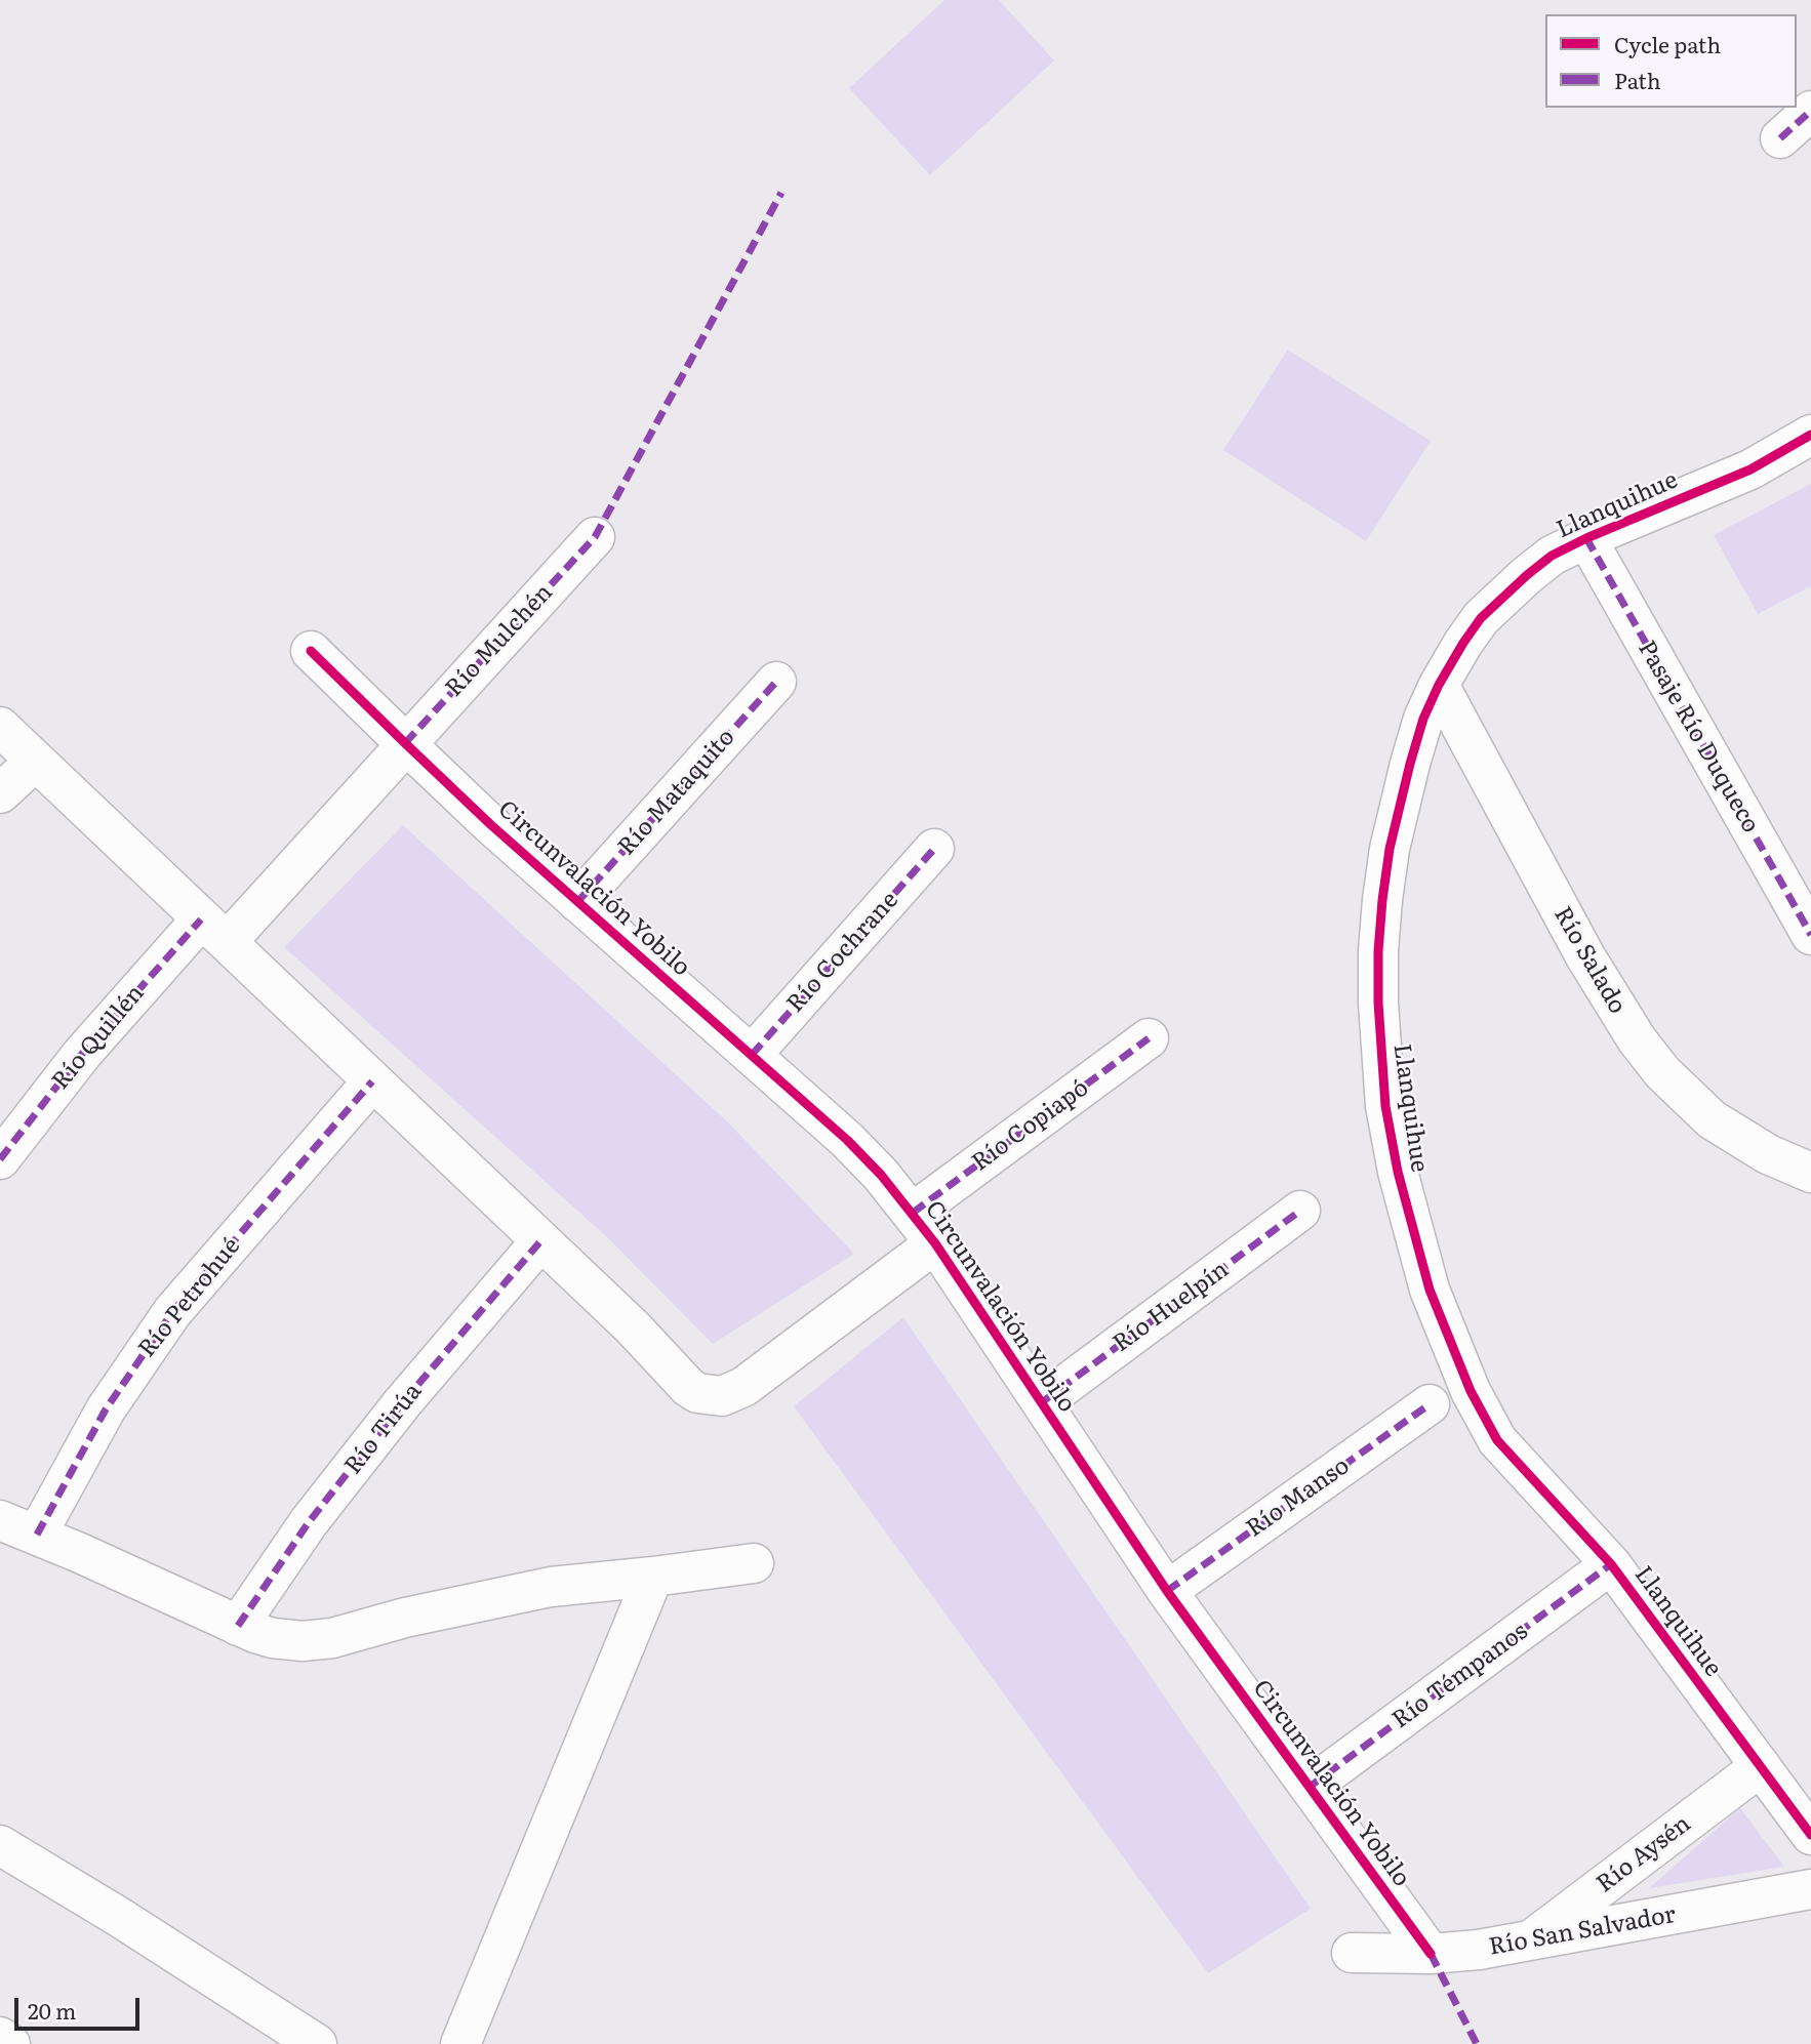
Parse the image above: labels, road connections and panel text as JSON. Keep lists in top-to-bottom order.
{
  "streets": {
    "street": [
      "Llanquihue",
      "Río Mulchén",
      "Pasaje Río Duqueco",
      "Río Mataquito",
      "Circunvalación Yobilo",
      "Río Cochrane",
      "Río Salado",
      "Río Quillén",
      "Río Copiapó",
      "Río Petrohué",
      "Río Huelpín",
      "Río Tirúa",
      "Río Manso",
      "Río Témpanos",
      "Río Aysén",
      "Río San Salvador"
    ]
  },
  "crossings": [
    ["Llanquihue", "Pasaje Río Duqueco"],
    ["Llanquihue", "Río Salado"],
    ["Llanquihue", "Río Témpanos"],
    ["Llanquihue", "Río Aysén"],
    ["Río Mulchén", "Circunvalación Yobilo"],
    ["Río Mataquito", "Circunvalación Yobilo"],
    ["Circunvalación Yobilo", "Río Cochrane"],
    ["Circunvalación Yobilo", "Río Quillén"],
    ["Circunvalación Yobilo", "Río Copiapó"],
    ["Circunvalación Yobilo", "Río Petrohué"],
    ["Circunvalación Yobilo", "Río Huelpín"],
    ["Circunvalación Yobilo", "Río Tirúa"],
    ["Circunvalación Yobilo", "Río Manso"],
    ["Circunvalación Yobilo", "Río Témpanos"],
    ["Circunvalación Yobilo", "Río San Salvador"],
    ["Río Aysén", "Río San Salvador"]
  ],
  "legend": ["Cycle path", "Path"],
  "scale_bar": "20 m"
}
